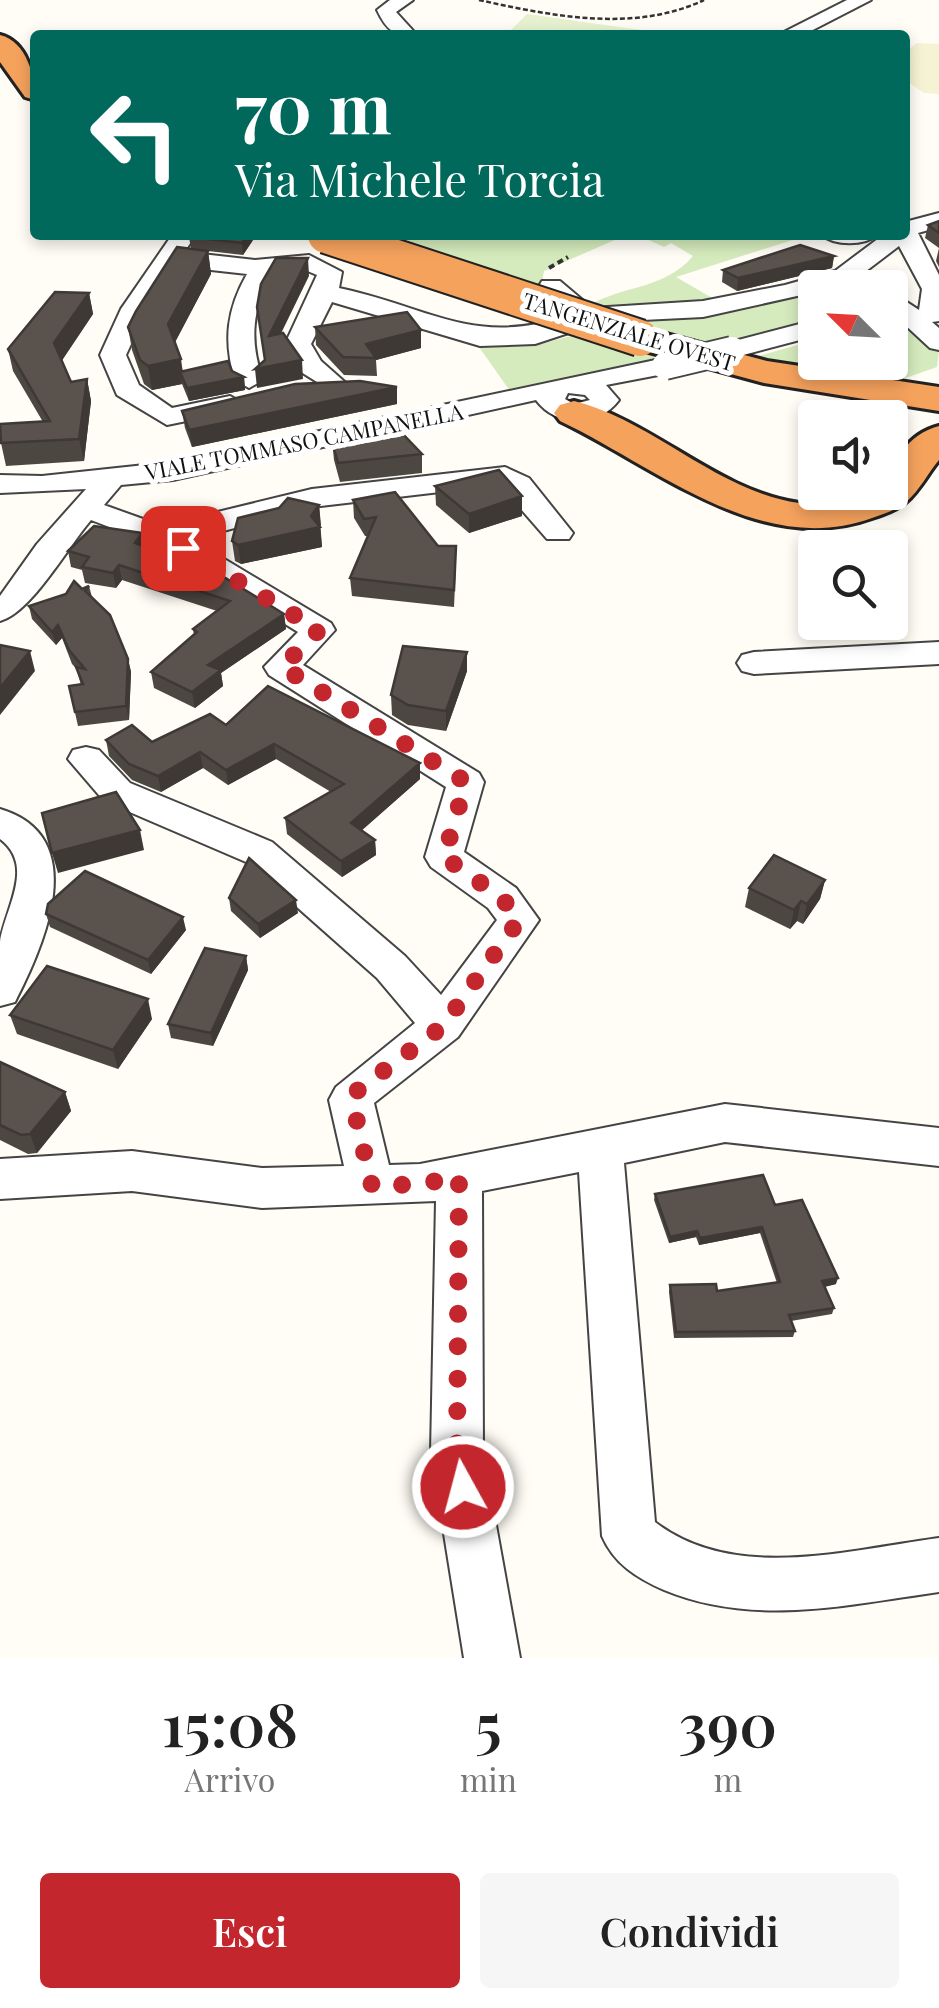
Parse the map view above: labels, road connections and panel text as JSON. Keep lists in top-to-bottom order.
{
  "streets": {
    "highway": ["TANGENZIALE OVEST"],
    "street": ["VIALE TOMMASO CAMPANELLA"]
  },
  "north": "top left",
  "page": {
    "turn": ["70 m", "Via Michele Torcia"],
    "eta": [
      "15:08",
      "Arrivo",
      "5",
      "min",
      "390",
      "m"
    ],
    "buttons": ["Esci", "Condividi"]
  }
}
